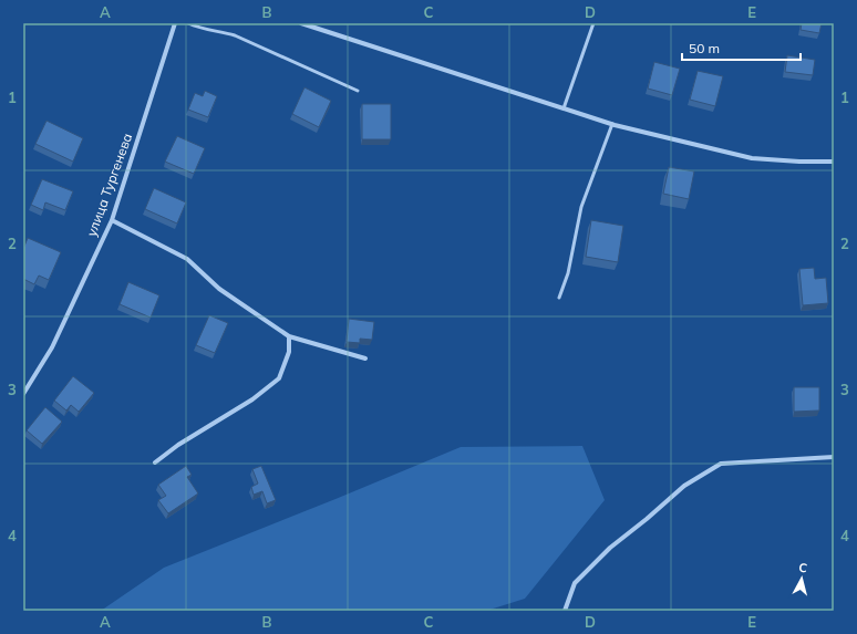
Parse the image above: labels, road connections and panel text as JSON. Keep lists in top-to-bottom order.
{
  "streets": {
    "street": ["улица Тургенева"]
  },
  "scale_bar": "50 m",
  "north": "top",
  "grid": {
    "columns": [
      "A",
      "B",
      "C",
      "D",
      "E"
    ],
    "rows": [
      "1",
      "2",
      "3",
      "4"
    ]
  }
}
